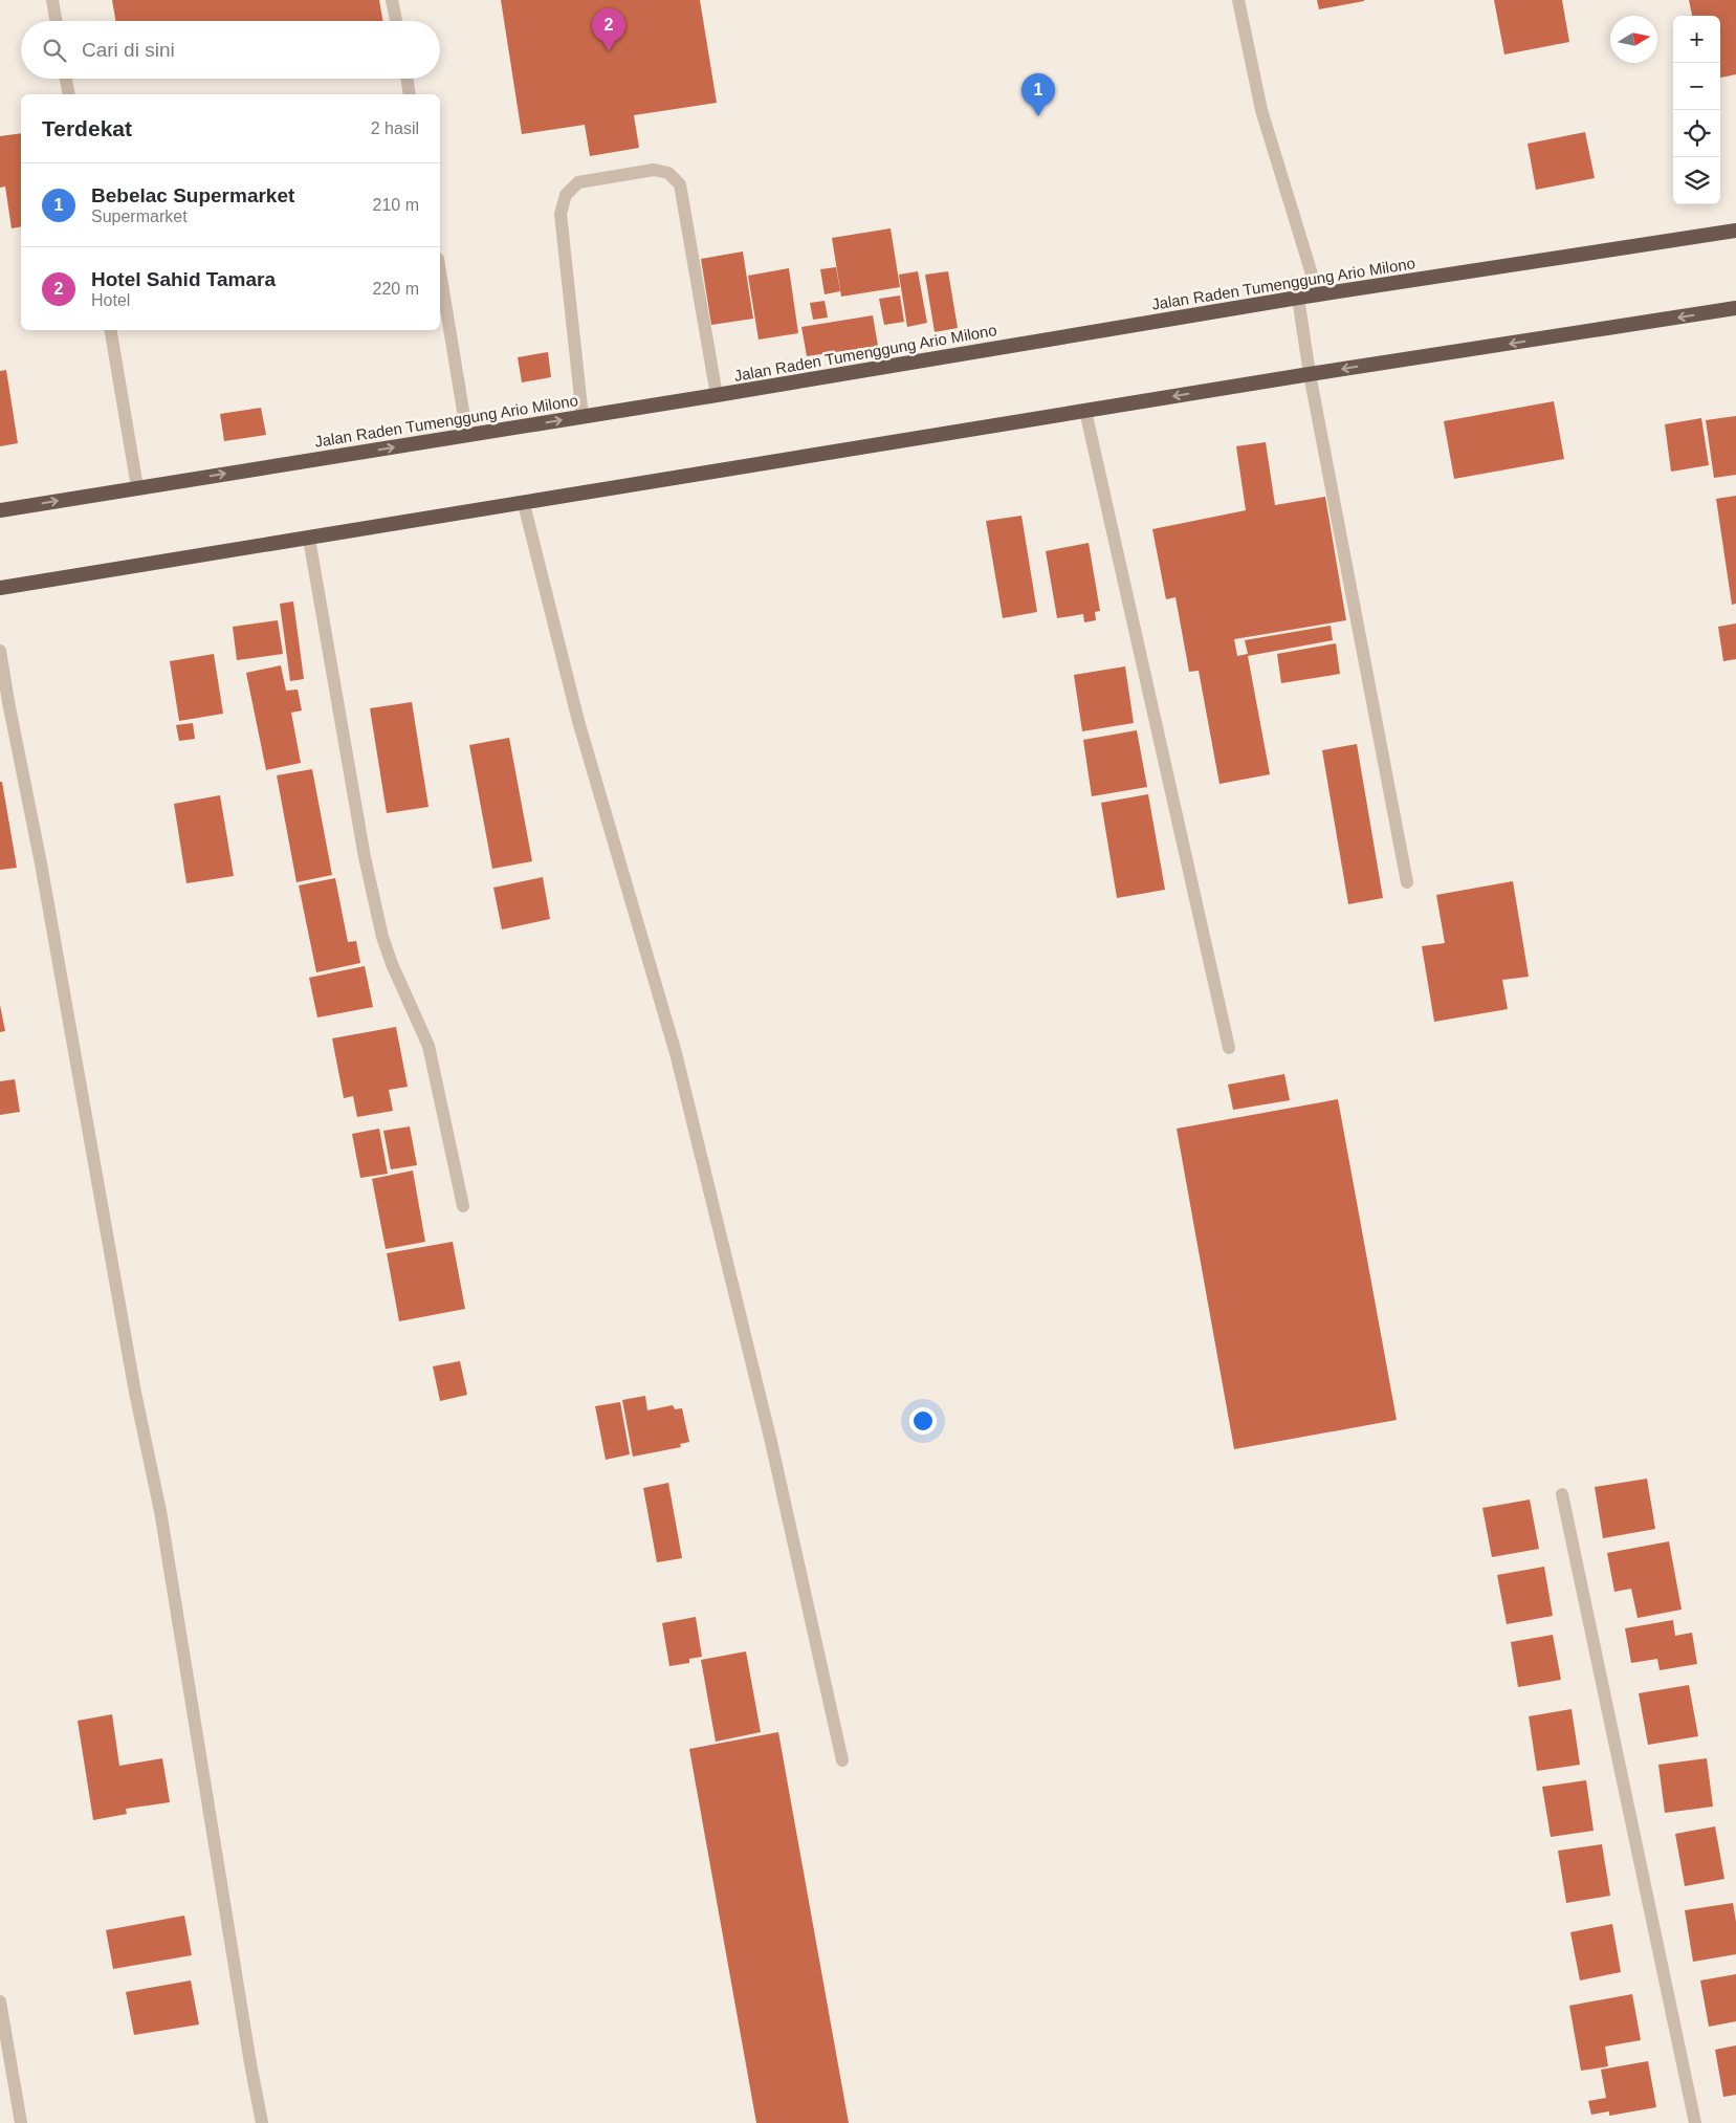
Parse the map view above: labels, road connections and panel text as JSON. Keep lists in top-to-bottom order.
{
  "streets": {
    "highway": ["Jalan Raden Tumenggung Ario Milono"]
  },
  "north": "right",
  "page": {
    "pins": ["2", "1"],
    "map_buttons": ["+", "−"],
    "search": "Cari di sini",
    "heading": ["Terdekat", "2 hasil"],
    "list": [
      {
        "mark": "1",
        "name": "Bebelac Supermarket",
        "note": "Supermarket",
        "value": "210 m"
      },
      {
        "mark": "2",
        "name": "Hotel Sahid Tamara",
        "note": "Hotel",
        "value": "220 m"
      }
    ]
  }
}
